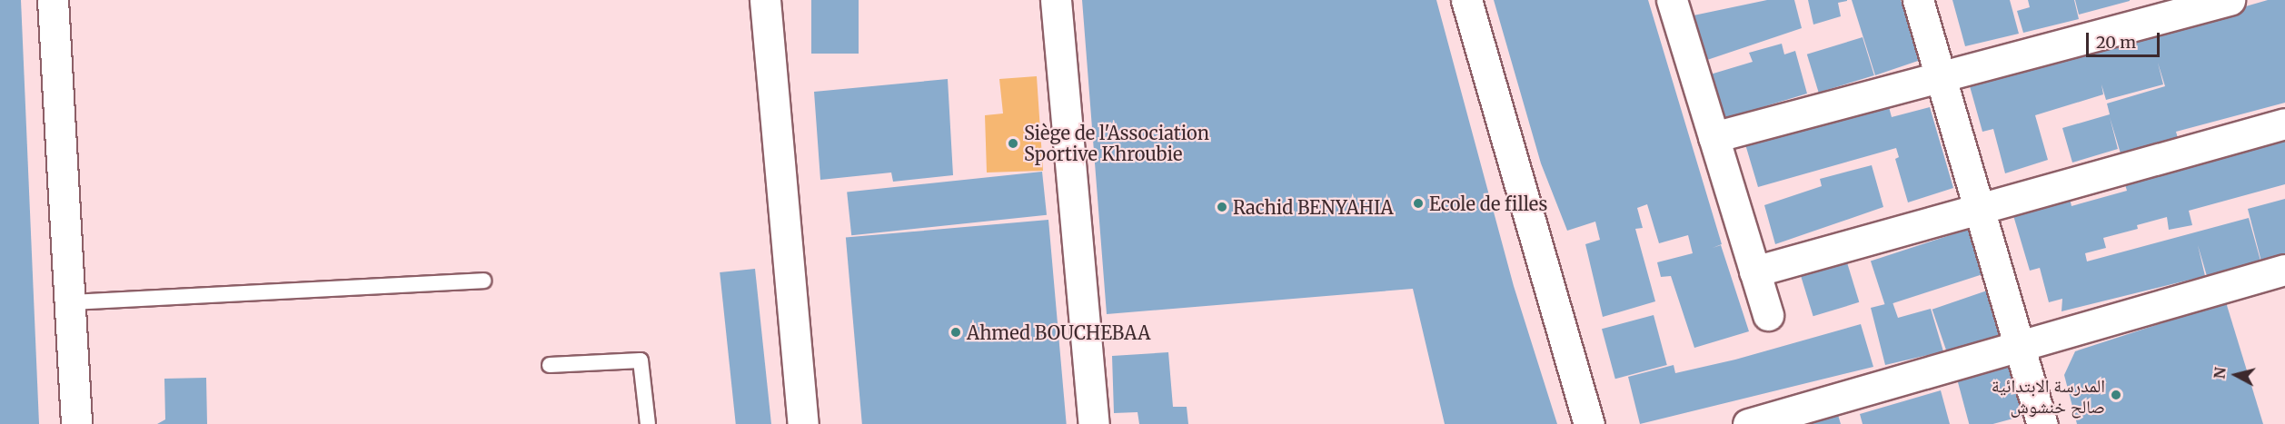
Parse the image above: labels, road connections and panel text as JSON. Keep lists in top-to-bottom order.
{
  "places": [
    "Siège de l'Association Sportive Khroubie",
    "Ecole de filles",
    "Rachid BENYAHIA",
    "Ahmed BOUCHEBAA",
    "المدرسة الابتدائية صالح خنشوش"
  ],
  "scale_bar": "20 m",
  "north": "left"
}
